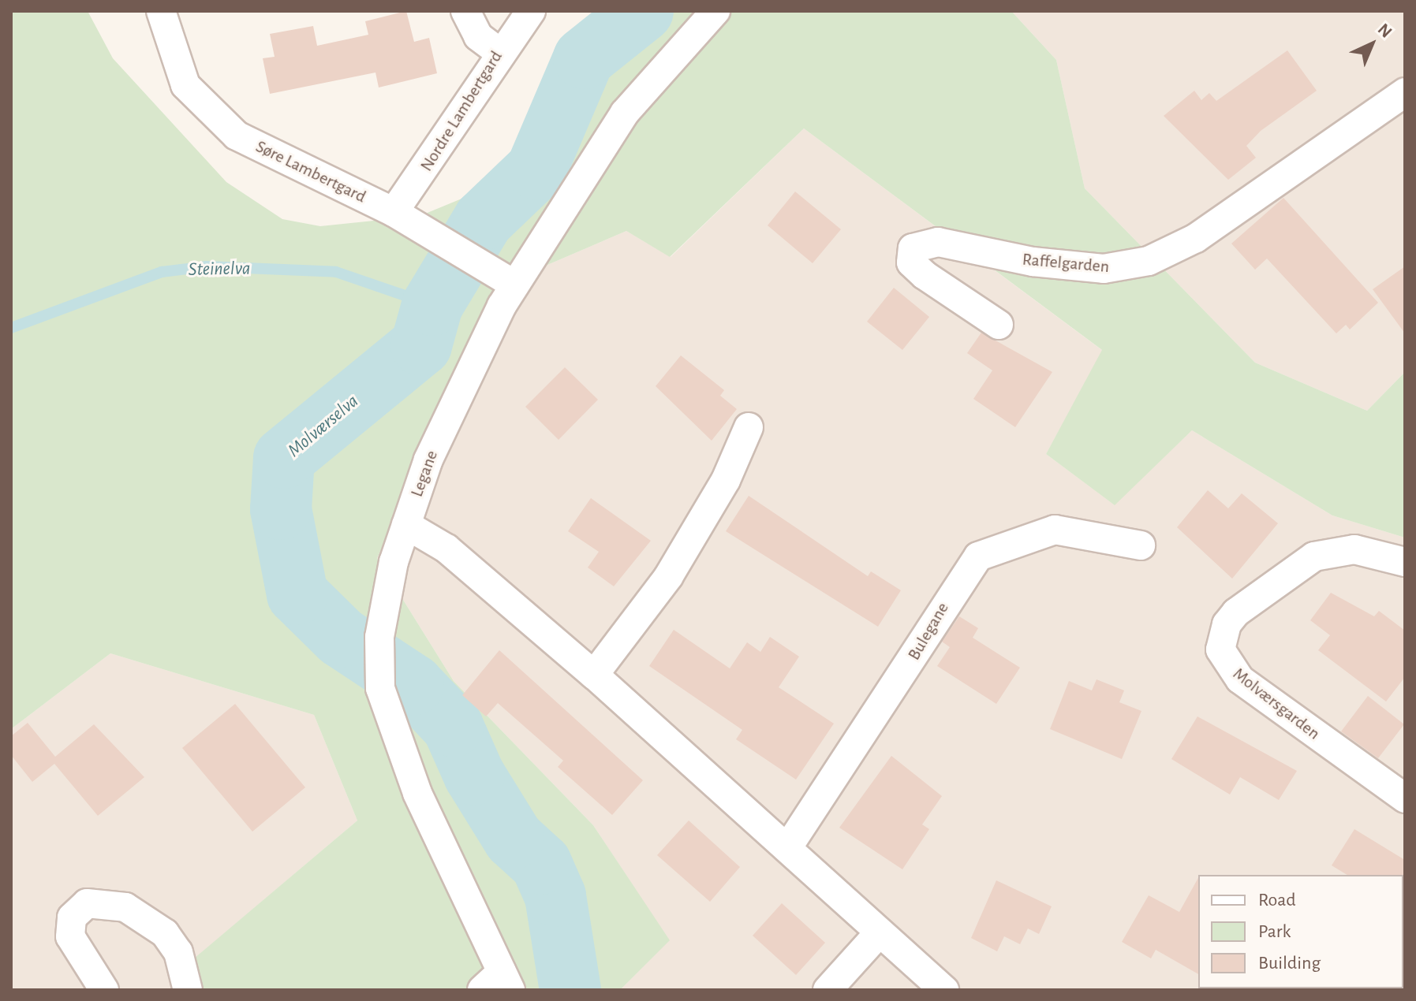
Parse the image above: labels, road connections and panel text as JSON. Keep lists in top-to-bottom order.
{
  "streets": {
    "street": [
      "Nordre Lambertgard",
      "Søre Lambertgard",
      "Raffelgarden",
      "Legane",
      "Bulegane",
      "Molværsgarden"
    ]
  },
  "crossings": [
    ["Nordre Lambertgard", "Søre Lambertgard"],
    ["Søre Lambertgard", "Legane"]
  ],
  "water": ["Steinelva", "Molværselva"],
  "legend": ["Road", "Park", "Building"],
  "north": "top right"
}
